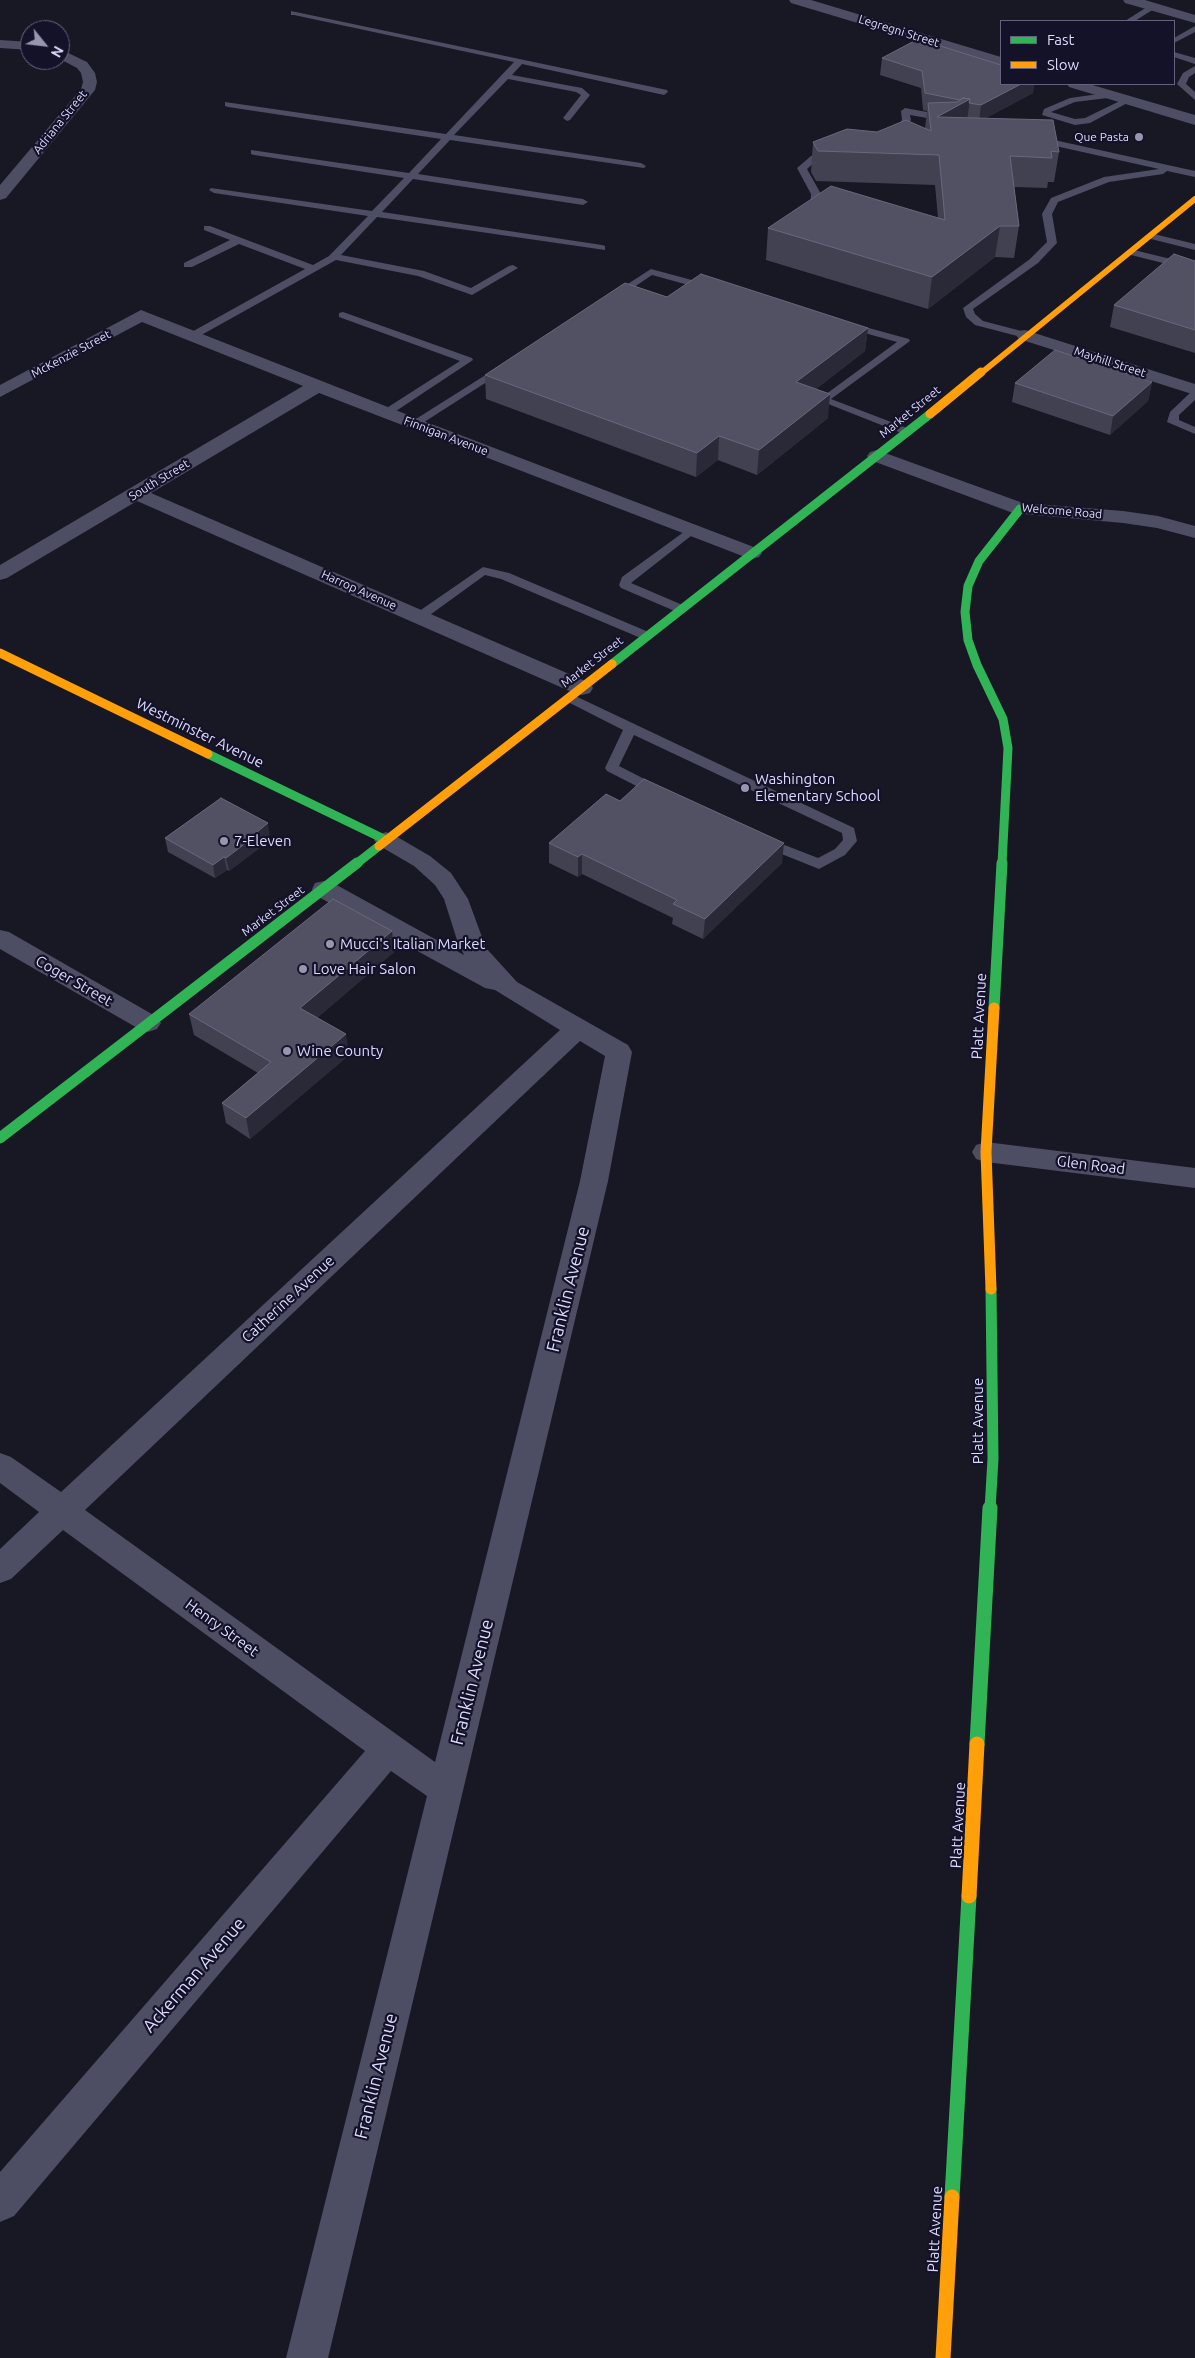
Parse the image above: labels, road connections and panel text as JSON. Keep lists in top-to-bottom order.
{
  "streets": {
    "street": [
      "Legregni Street",
      "Adriana Street",
      "McKenzie Street",
      "Mayhill Street",
      "Market Street",
      "Finnigan Avenue",
      "South Street",
      "Welcome Road",
      "Harrop Avenue",
      "Westminster Avenue",
      "Coger Street",
      "Platt Avenue",
      "Glen Road",
      "Franklin Avenue",
      "Catherine Avenue",
      "Henry Street",
      "Ackerman Avenue"
    ]
  },
  "crossings": [
    ["McKenzie Street", "Finnigan Avenue"],
    ["Mayhill Street", "Market Street"],
    ["Market Street", "Finnigan Avenue"],
    ["Market Street", "Welcome Road"],
    ["Market Street", "Harrop Avenue"],
    ["Market Street", "Westminster Avenue"],
    ["Market Street", "Coger Street"],
    ["Finnigan Avenue", "South Street"],
    ["South Street", "Harrop Avenue"],
    ["Welcome Road", "Platt Avenue"],
    ["Platt Avenue", "Glen Road"],
    ["Franklin Avenue", "Catherine Avenue"],
    ["Franklin Avenue", "Henry Street"],
    ["Catherine Avenue", "Henry Street"],
    ["Henry Street", "Ackerman Avenue"]
  ],
  "places": [
    "Que Pasta",
    "Washington Elementary School",
    "7-Eleven",
    "Mucci's Italian Market",
    "Love Hair Salon",
    "Wine County"
  ],
  "legend": ["Fast", "Slow"],
  "north": "bottom right"
}
